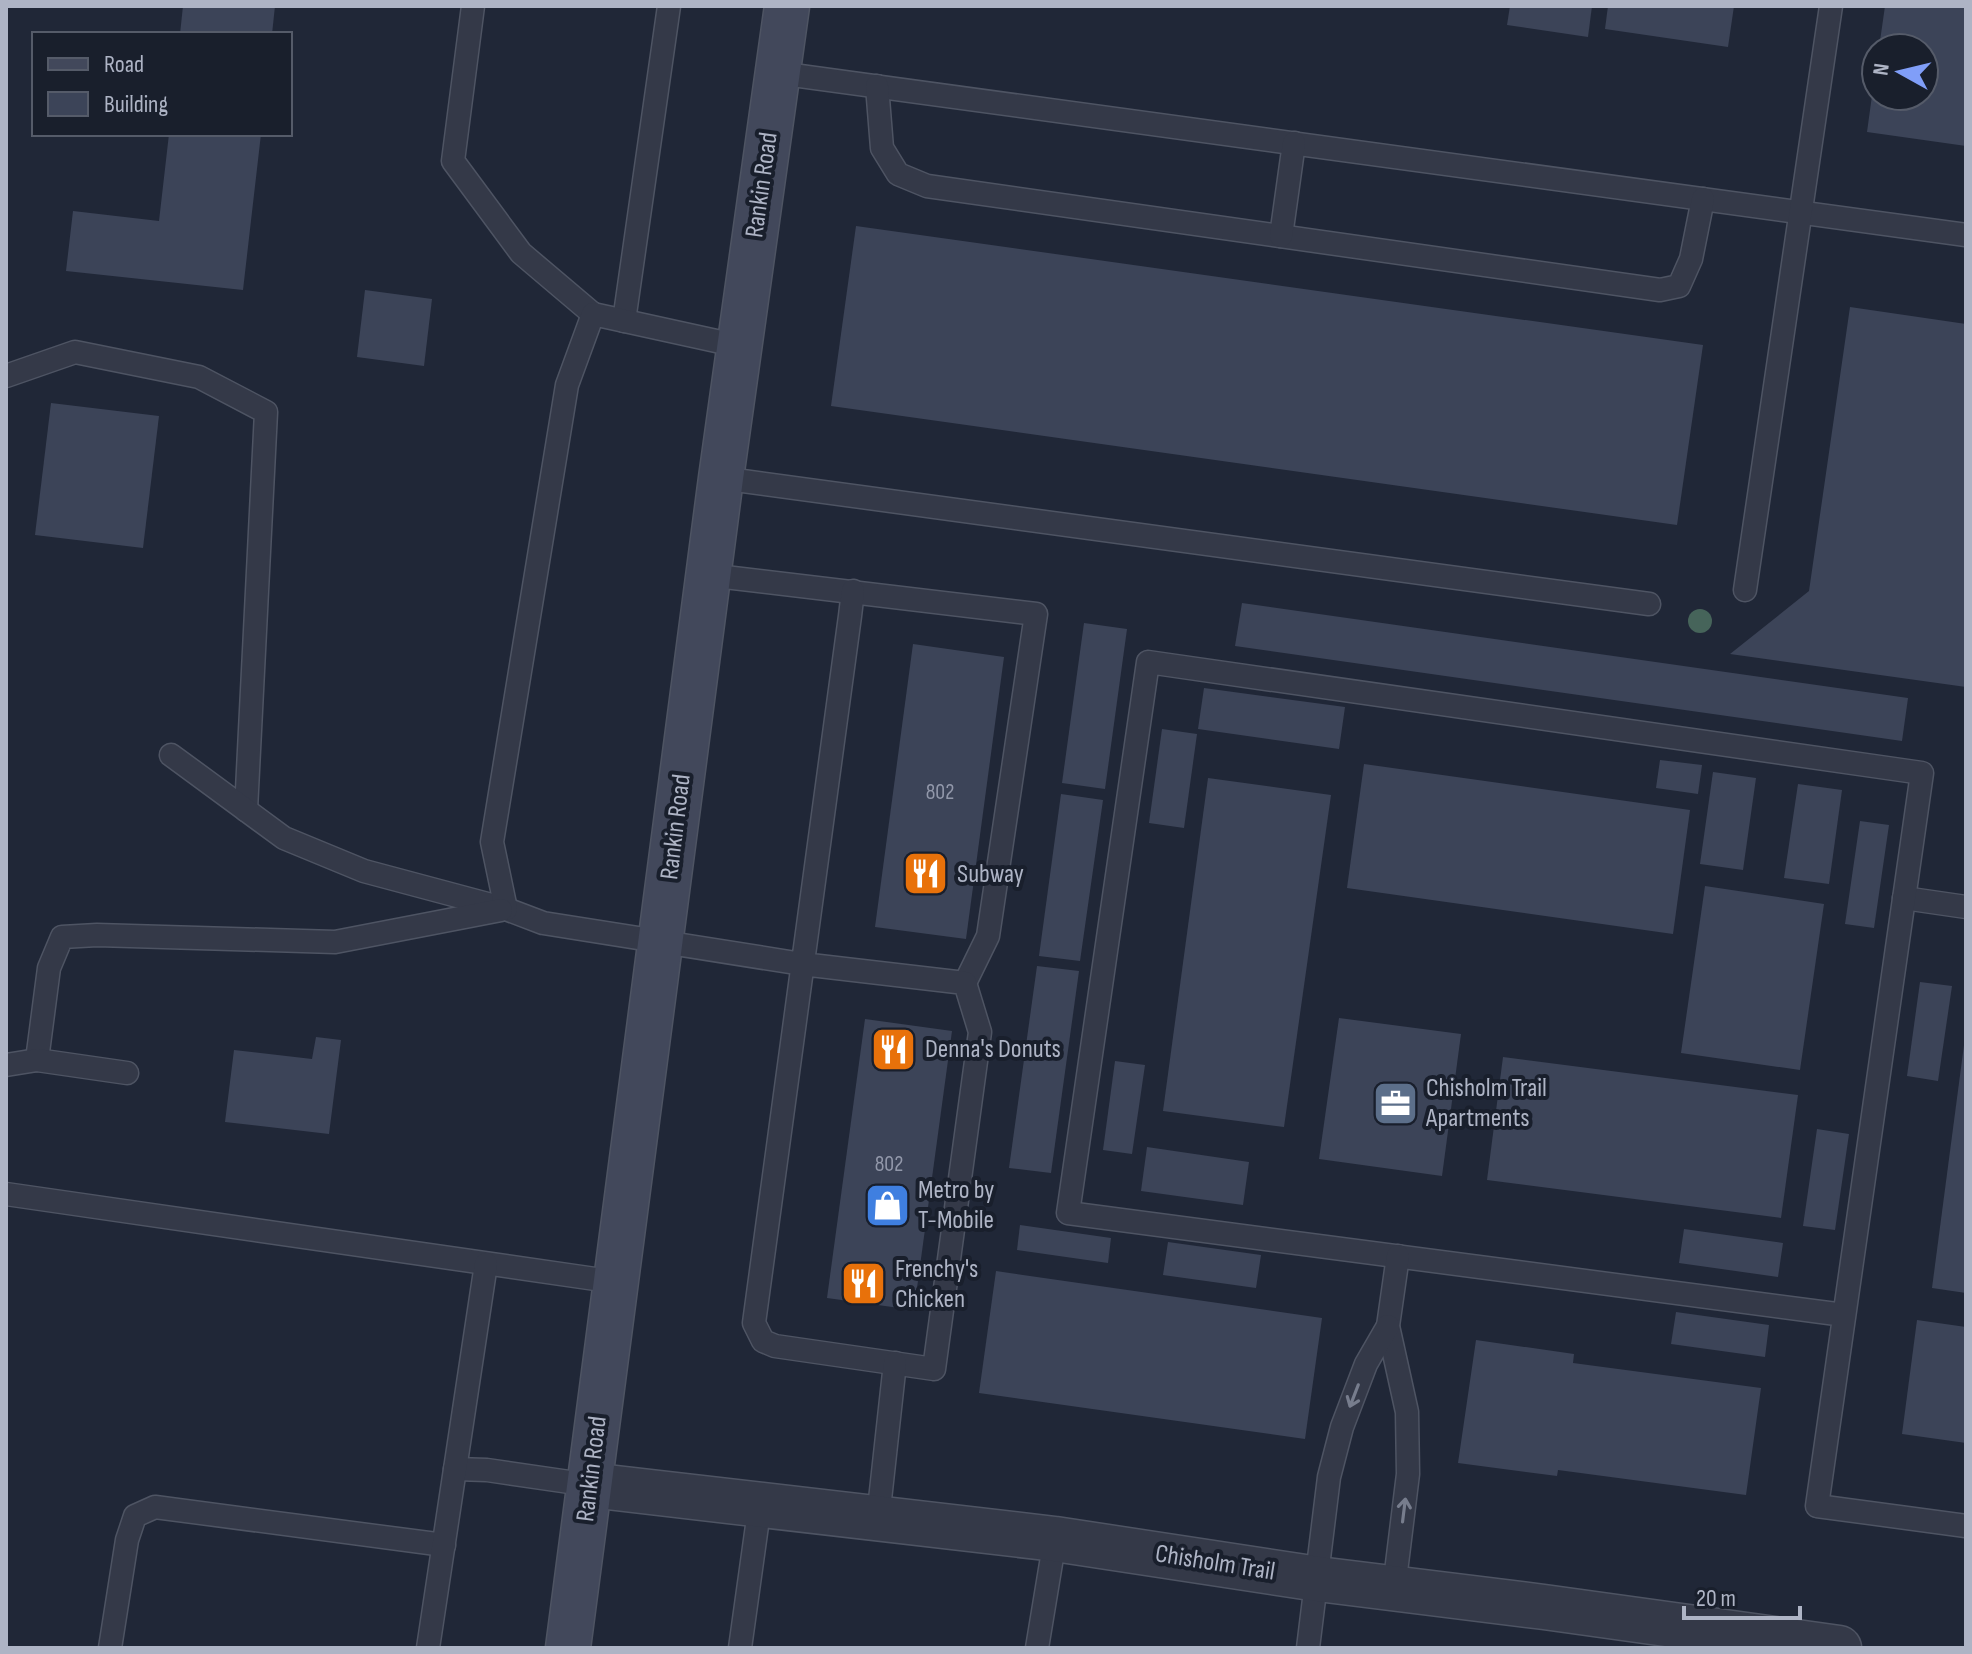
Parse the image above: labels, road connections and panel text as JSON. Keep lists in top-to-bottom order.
{
  "streets": {
    "main road": ["Rankin Road"],
    "street": ["Chisholm Trail"]
  },
  "crossings": [
    ["Rankin Road", "Chisholm Trail"]
  ],
  "places": {
    "restaurant": ["Subway", "Denna's Donuts", "Frenchy's Chicken"],
    "office": ["Chisholm Trail Apartments"],
    "shop": ["Metro by T-Mobile"]
  },
  "house_numbers": ["802", "802"],
  "legend": ["Road", "Building"],
  "scale_bar": "20 m",
  "north": "left"
}
